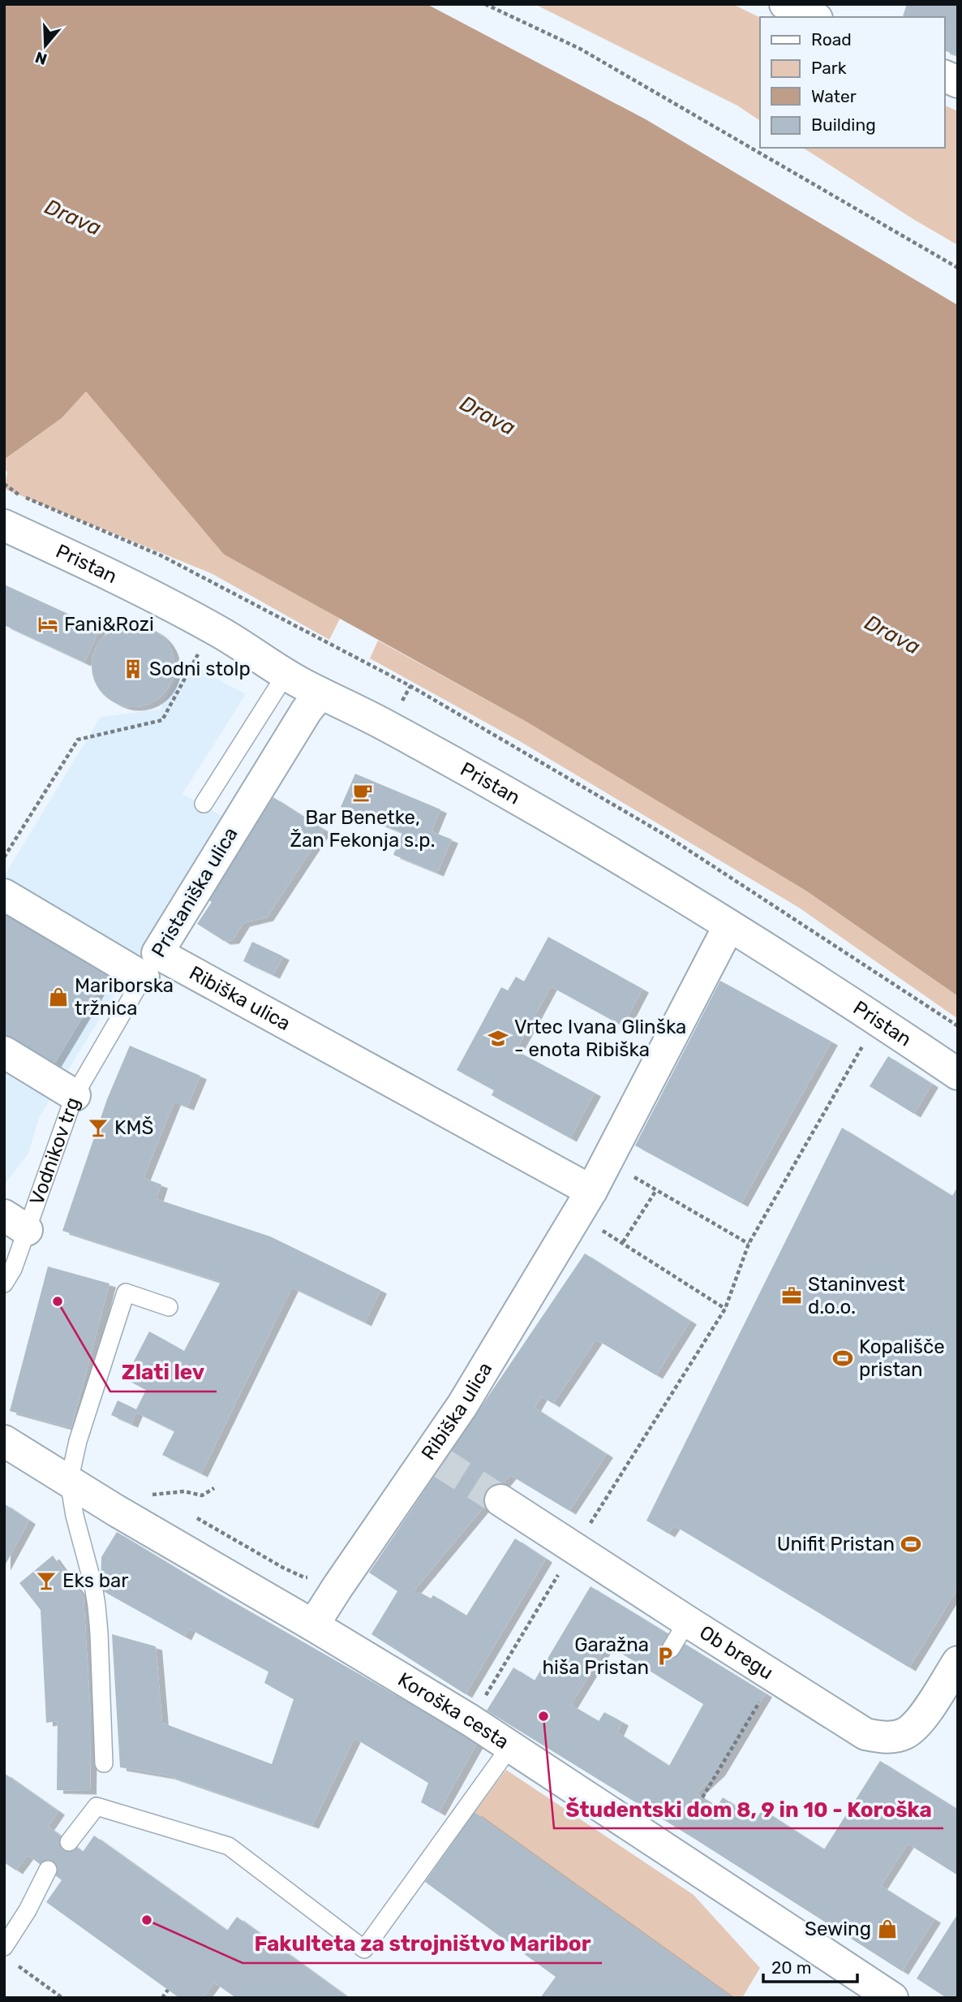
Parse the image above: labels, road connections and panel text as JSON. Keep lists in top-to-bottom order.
{
  "streets": {
    "street": [
      "Pristan",
      "Pristaniška ulica",
      "Ribiška ulica",
      "Vodnikov trg",
      "Ob bregu",
      "Koroška cesta"
    ]
  },
  "crossings": [
    ["Pristan", "Pristaniška ulica"],
    ["Pristan", "Ribiška ulica"],
    ["Pristaniška ulica", "Ribiška ulica"],
    ["Pristaniška ulica", "Vodnikov trg"],
    ["Ribiška ulica", "Koroška cesta"]
  ],
  "water": ["Drava"],
  "places": {
    "hotel": ["Fani&Rozi"],
    "building": ["Sodni stolp"],
    "cafe": ["Bar Benetke, Žan Fekonja s.p."],
    "shop": ["Mariborska tržnica", "Sewing"],
    "school or university": ["Vrtec Ivana Glinška - enota Ribiška"],
    "bar": ["KMŠ", "Eks bar"],
    "office": ["Staninvest d.o.o."],
    "other": ["Zlati lev", "Študentski dom 8, 9 in 10 - Koroška", "Fakulteta za strojništvo Maribor"],
    "sports": ["Kopališče pristan", "Unifit Pristan"],
    "parking": ["Garažna hiša Pristan"]
  },
  "legend": [
    "Road",
    "Park",
    "Water",
    "Building"
  ],
  "scale_bar": "20 m",
  "north": "bottom"
}
